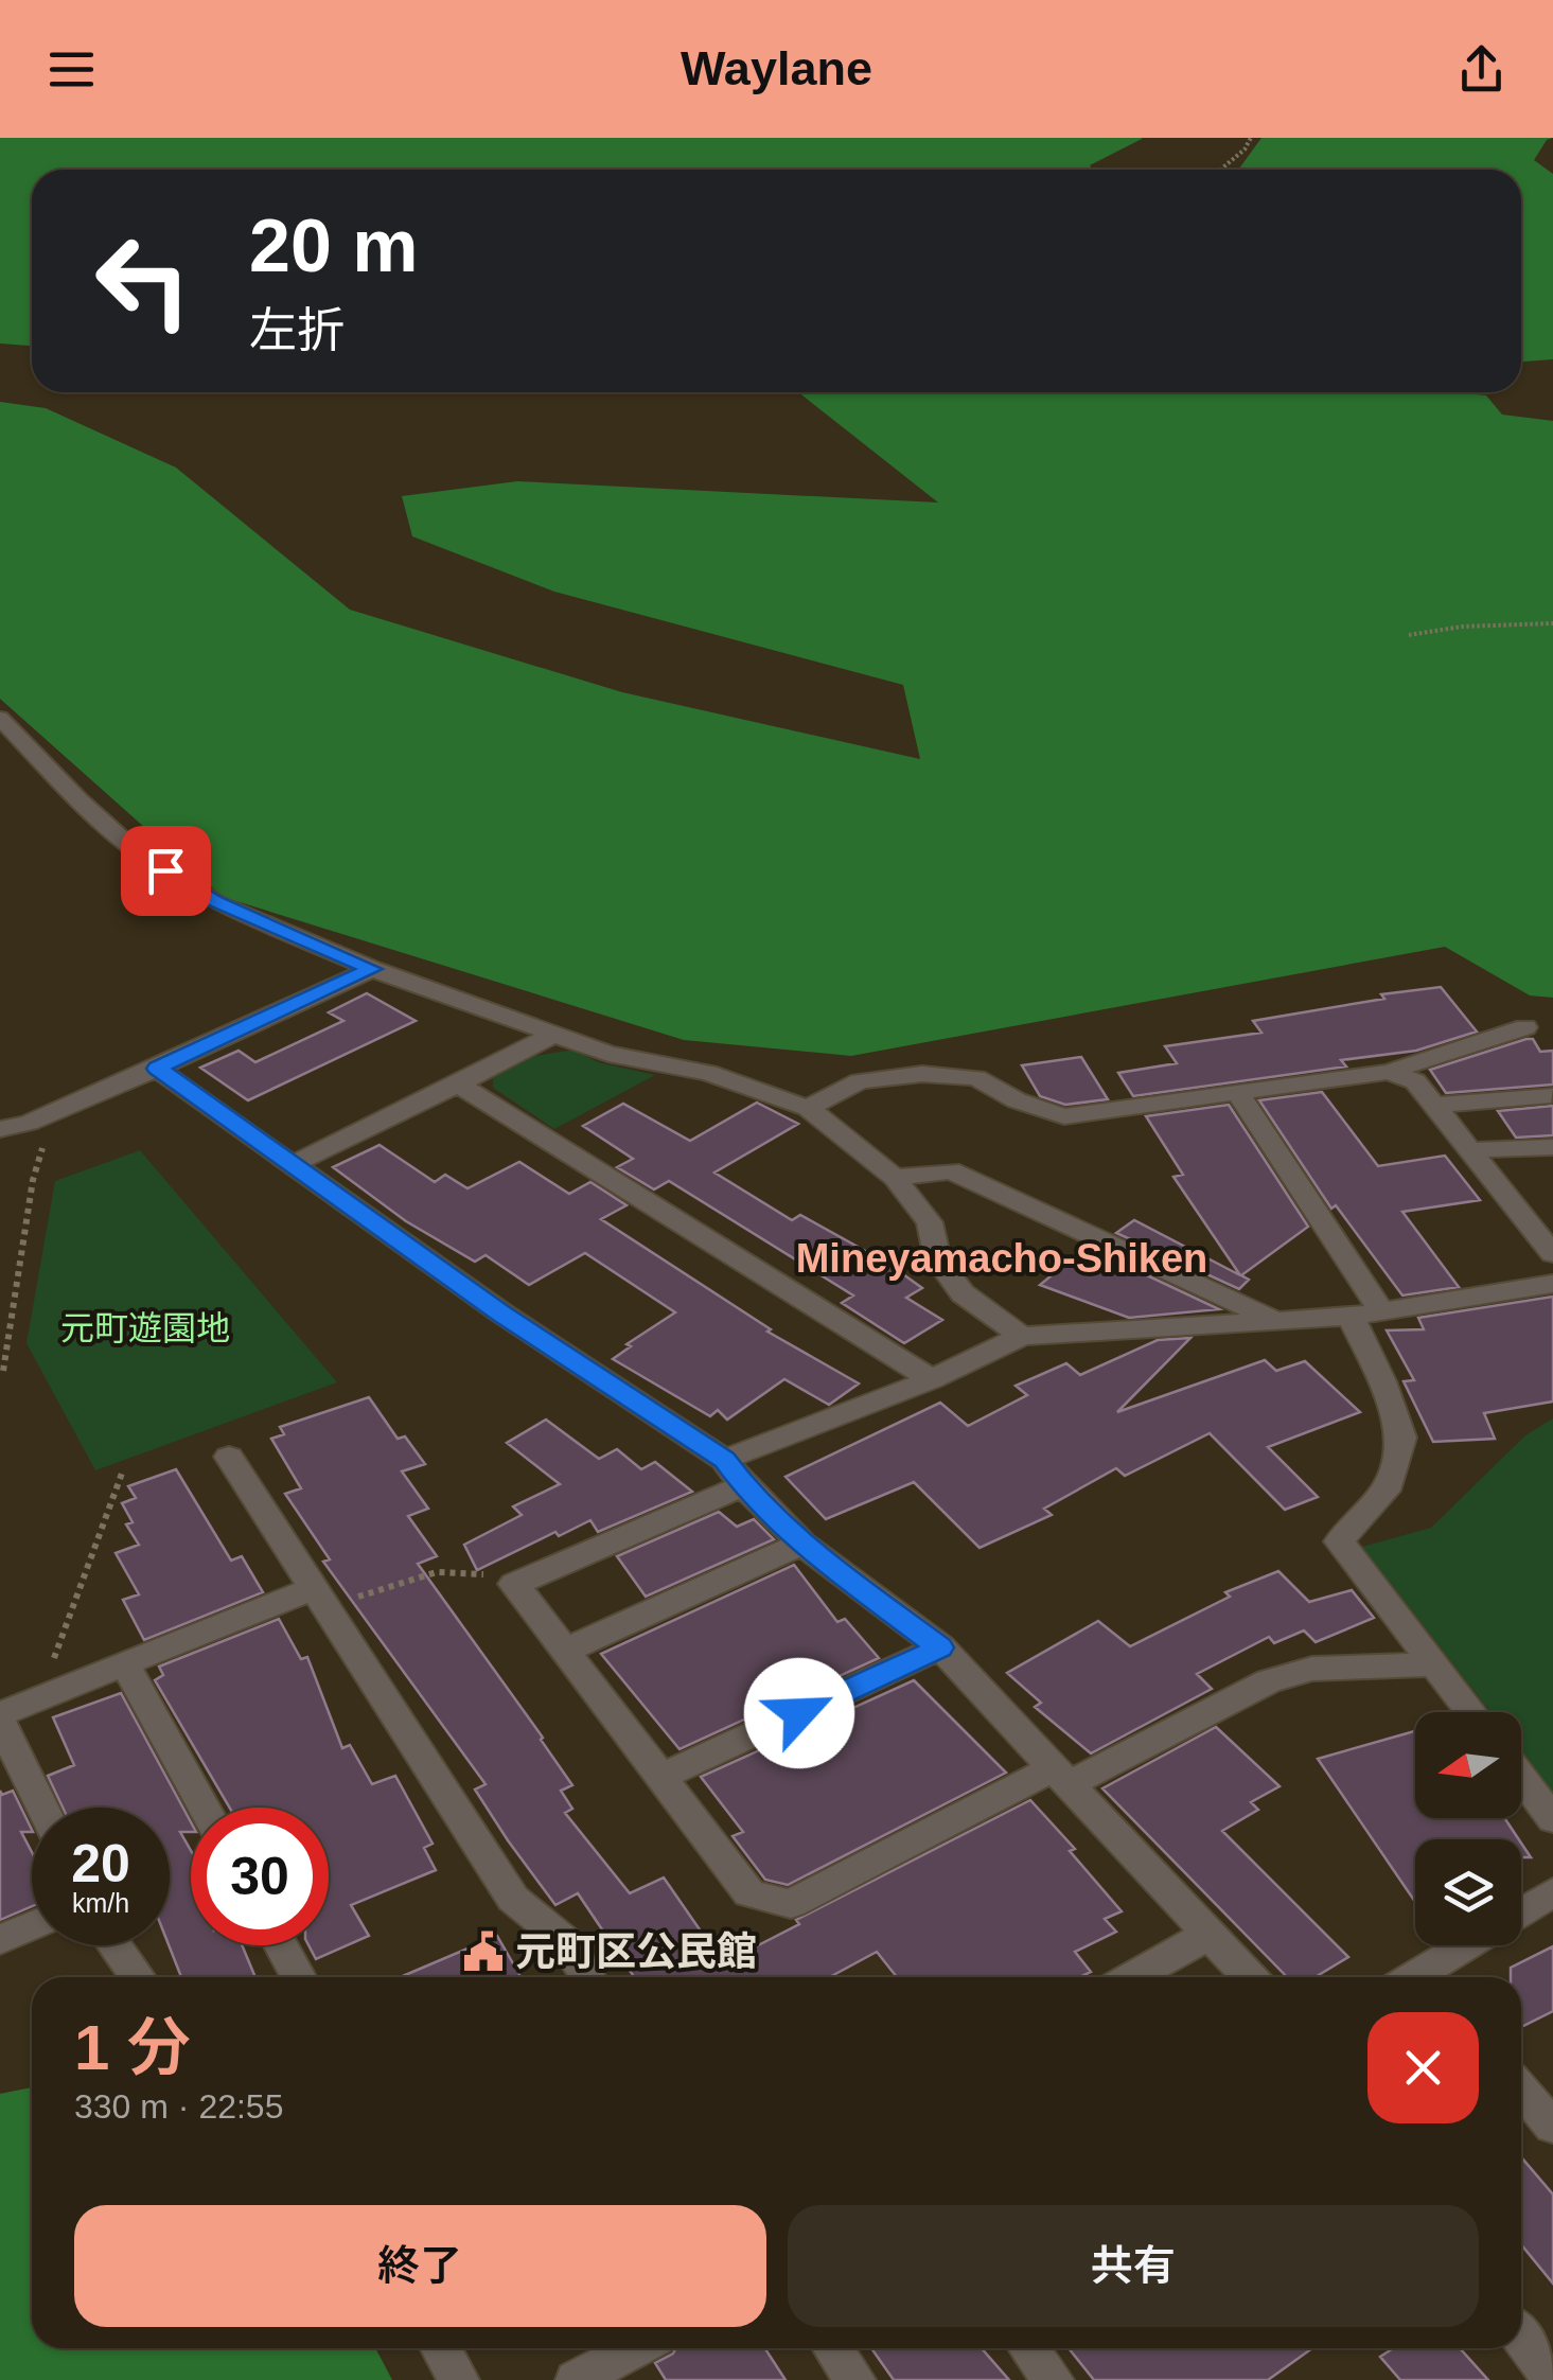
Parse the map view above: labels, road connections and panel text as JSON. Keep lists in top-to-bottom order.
{
  "districts": ["Mineyamacho-Shiken"],
  "parks": ["元町遊園地"],
  "places": {
    "public building": ["元町区公民館"]
  },
  "north": "left",
  "page": {
    "header": "Waylane",
    "turn": ["20 m", "左折"],
    "speed": "20 km/h",
    "limit": "30",
    "heading": ["1 分", "330 m · 22:55"],
    "buttons": ["終了", "共有"]
  }
}
